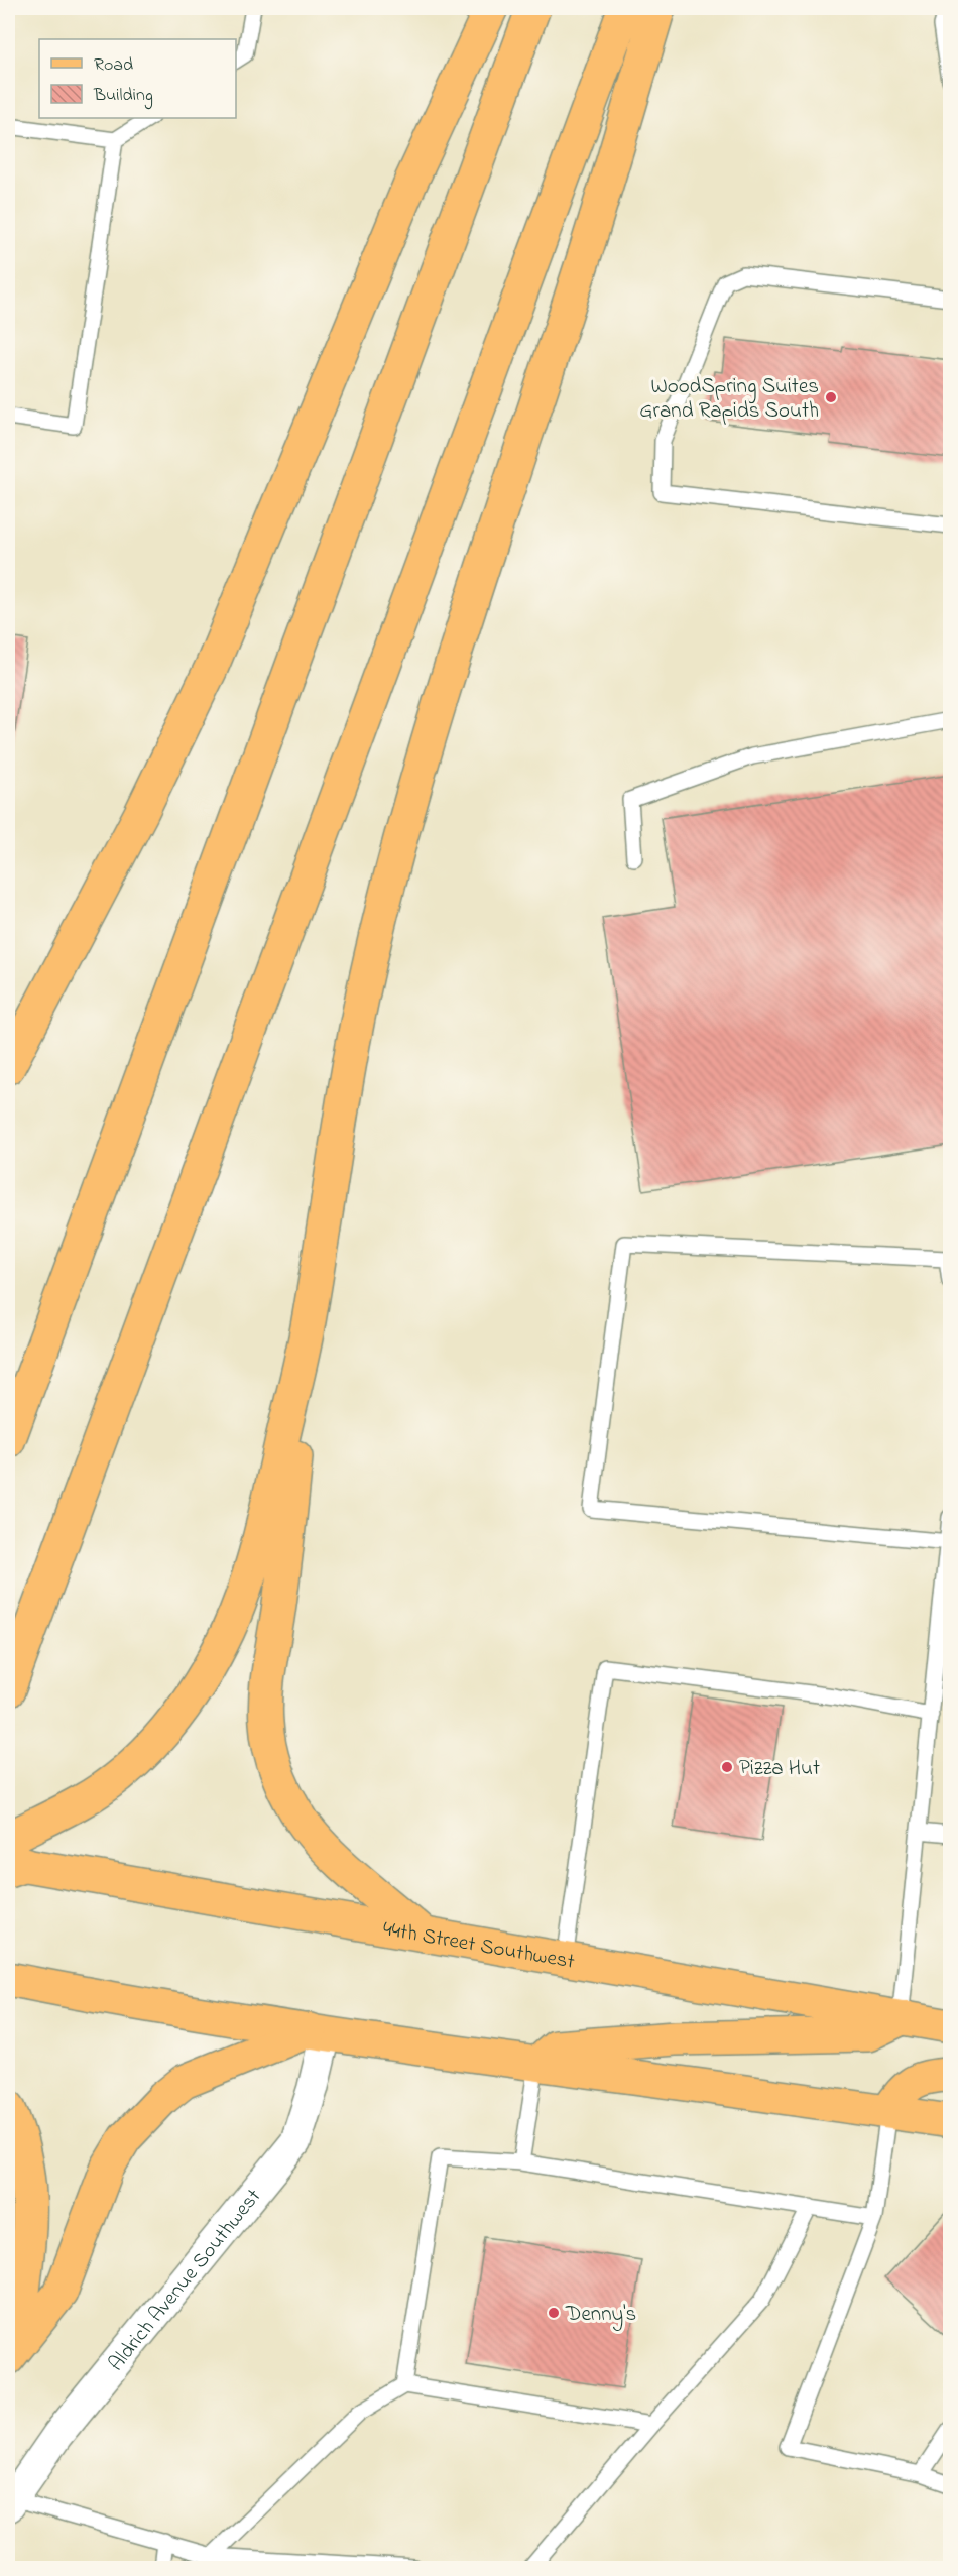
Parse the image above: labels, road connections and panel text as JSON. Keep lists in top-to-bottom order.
{
  "streets": {
    "main road": ["44th Street Southwest"],
    "street": ["Aldrich Avenue Southwest"]
  },
  "places": ["WoodSpring Suites Grand Rapids South", "Pizza Hut", "Denny's"],
  "legend": ["Road", "Building"]
}
